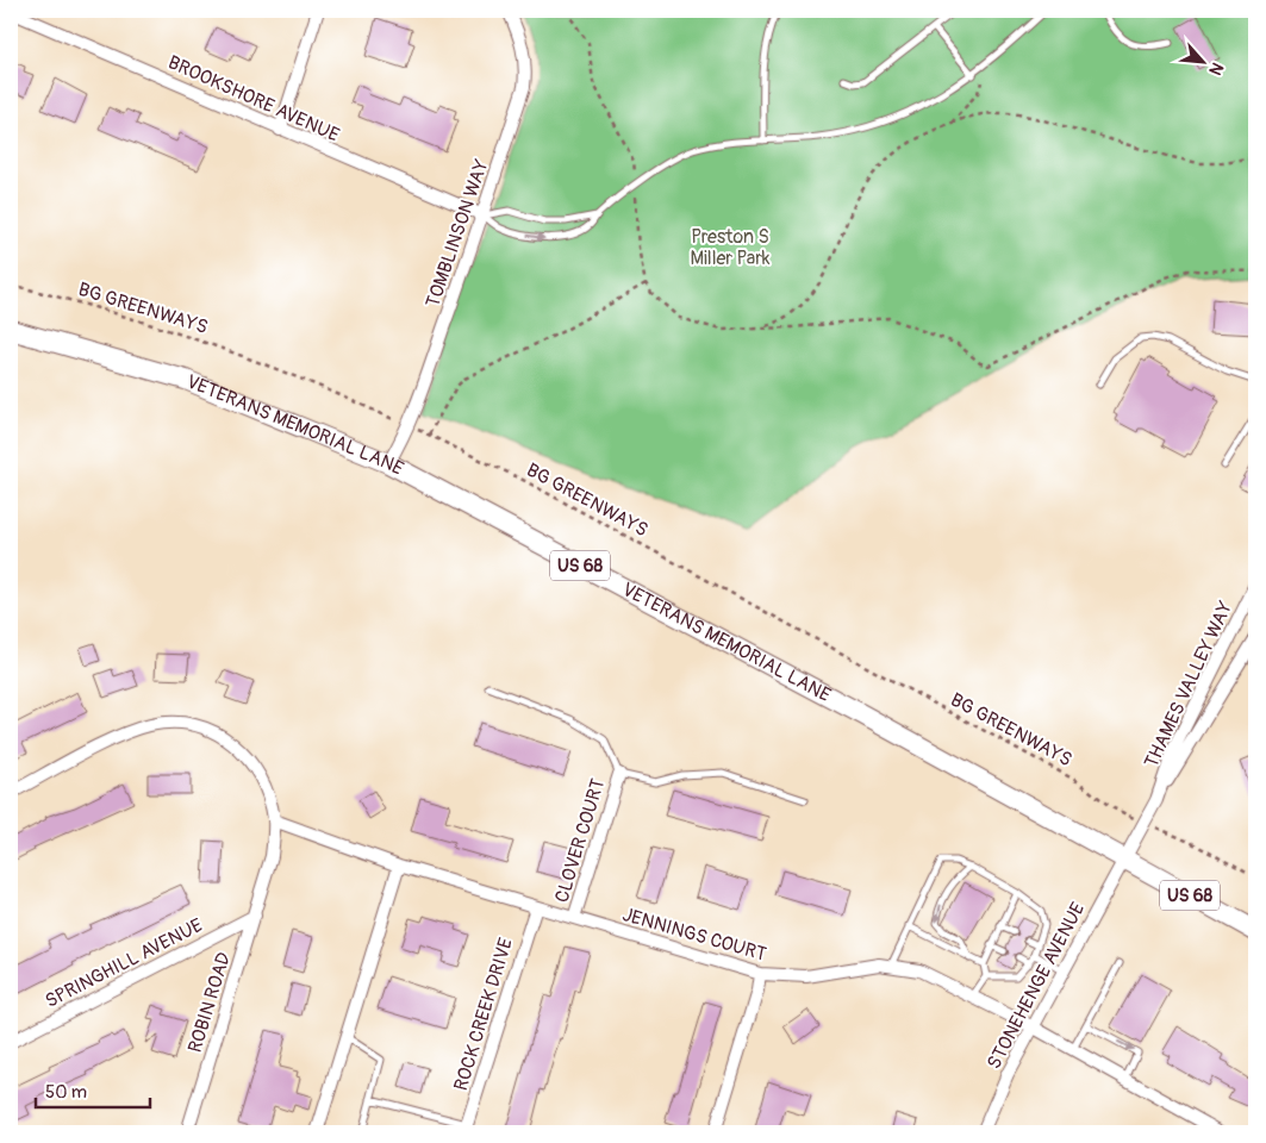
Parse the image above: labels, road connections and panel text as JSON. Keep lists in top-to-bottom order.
{
  "streets": {
    "main road": ["VETERANS MEMORIAL LANE", "US 68"],
    "street": [
      "BROOKSHORE AVENUE",
      "TOMBLINSON WAY",
      "THAMES VALLEY WAY",
      "CLOVER COURT",
      "JENNINGS COURT",
      "SPRINGHILL AVENUE",
      "STONEHENGE AVENUE",
      "ROBIN ROAD",
      "ROCK CREEK DRIVE"
    ],
    "path": ["BG GREENWAYS"]
  },
  "crossings": [
    ["BROOKSHORE AVENUE", "TOMBLINSON WAY"],
    ["TOMBLINSON WAY", "BG GREENWAYS"],
    ["TOMBLINSON WAY", "VETERANS MEMORIAL LANE"],
    ["BG GREENWAYS", "THAMES VALLEY WAY"],
    ["VETERANS MEMORIAL LANE", "THAMES VALLEY WAY"],
    ["VETERANS MEMORIAL LANE", "STONEHENGE AVENUE"],
    ["THAMES VALLEY WAY", "STONEHENGE AVENUE"],
    ["CLOVER COURT", "JENNINGS COURT"],
    ["JENNINGS COURT", "STONEHENGE AVENUE"],
    ["JENNINGS COURT", "ROBIN ROAD"],
    ["JENNINGS COURT", "ROCK CREEK DRIVE"],
    ["SPRINGHILL AVENUE", "ROBIN ROAD"]
  ],
  "parks": ["Preston S Miller Park"],
  "scale_bar": "50 m",
  "north": "bottom right"
}
